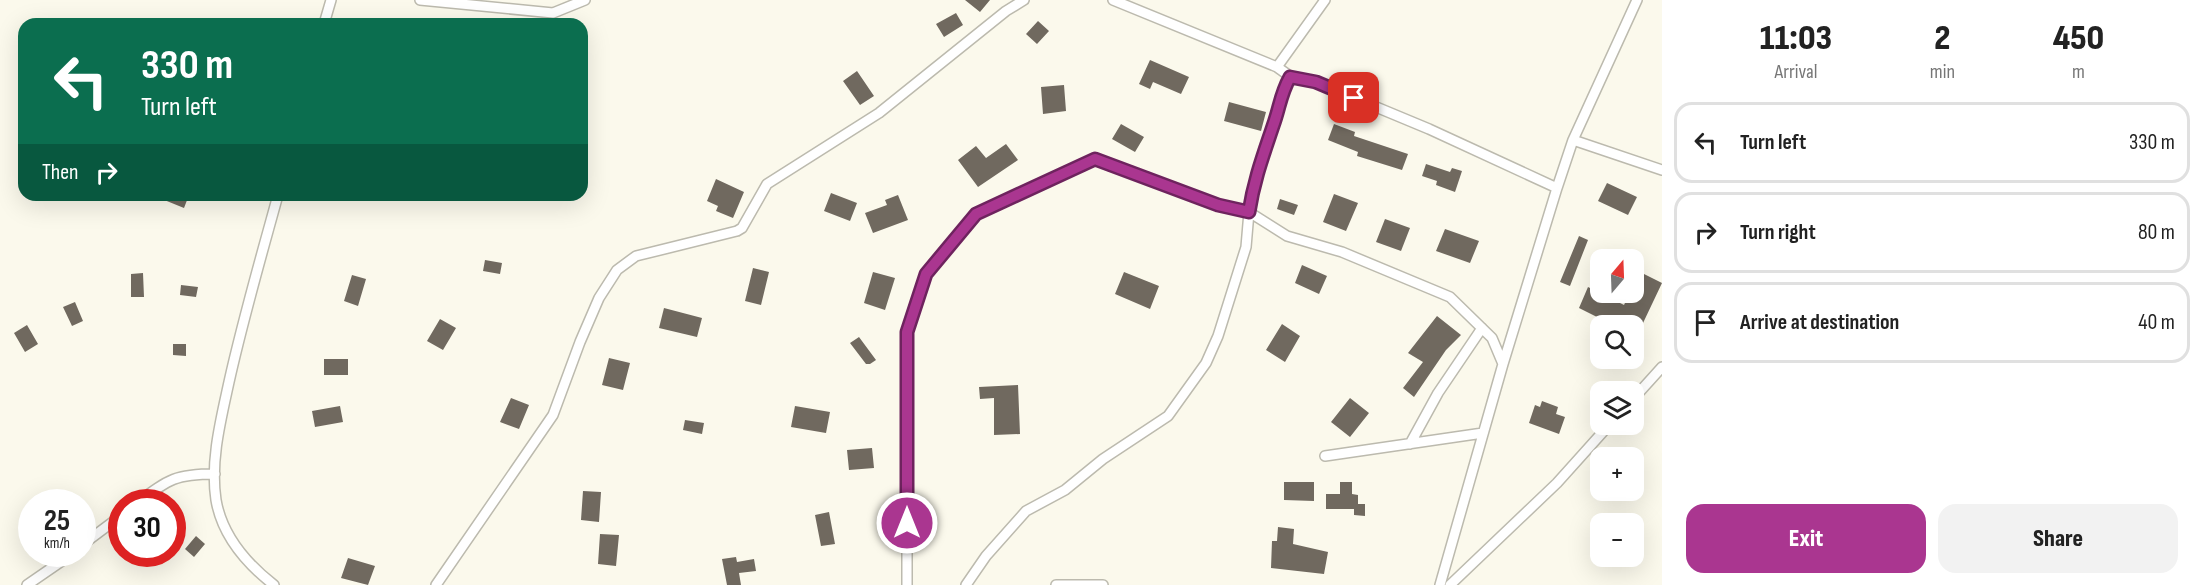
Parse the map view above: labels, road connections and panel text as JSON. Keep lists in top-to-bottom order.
{
  "north": "top",
  "page": {
    "eta": [
      "11:03",
      "Arrival",
      "2",
      "min",
      "450",
      "m"
    ],
    "turn": ["330 m", "Turn left"],
    "list": [
      {
        "name": "Turn left",
        "value": "330 m"
      },
      {
        "name": "Turn right",
        "value": "80 m"
      },
      {
        "name": "Arrive at destination",
        "value": "40 m"
      }
    ],
    "then": "Then",
    "map_buttons": ["+", "−"],
    "speed": "25 km/h",
    "limit": "30",
    "buttons": ["Exit", "Share"]
  }
}
